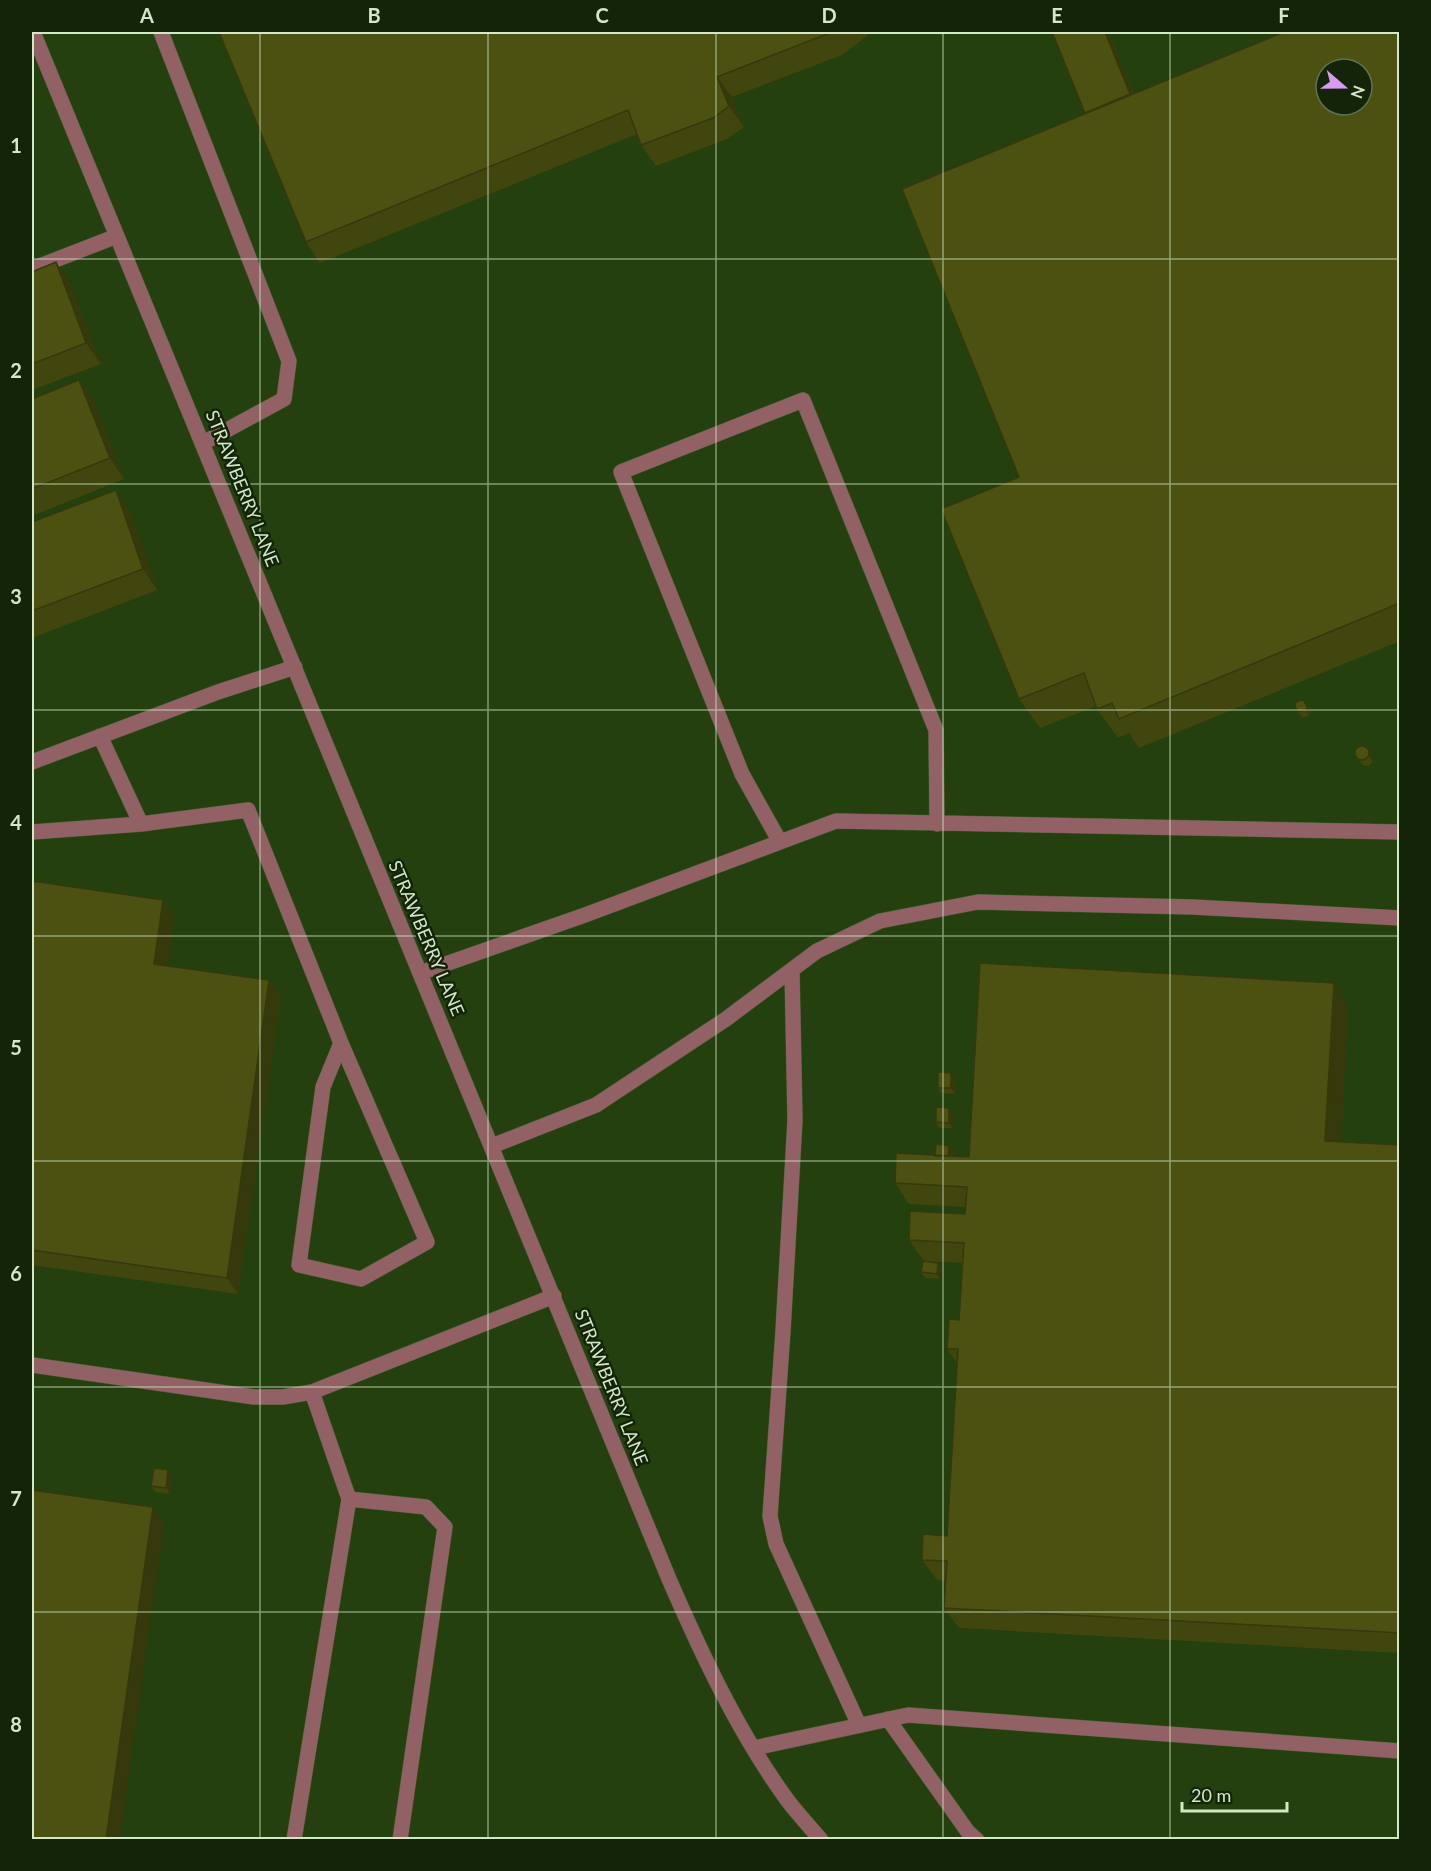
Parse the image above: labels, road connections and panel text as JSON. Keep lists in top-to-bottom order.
{
  "streets": {
    "street": ["STRAWBERRY LANE"]
  },
  "scale_bar": "20 m",
  "north": "right",
  "grid": {
    "columns": [
      "A",
      "B",
      "C",
      "D",
      "E",
      "F"
    ],
    "rows": [
      "1",
      "2",
      "3",
      "4",
      "5",
      "6",
      "7",
      "8"
    ]
  }
}
